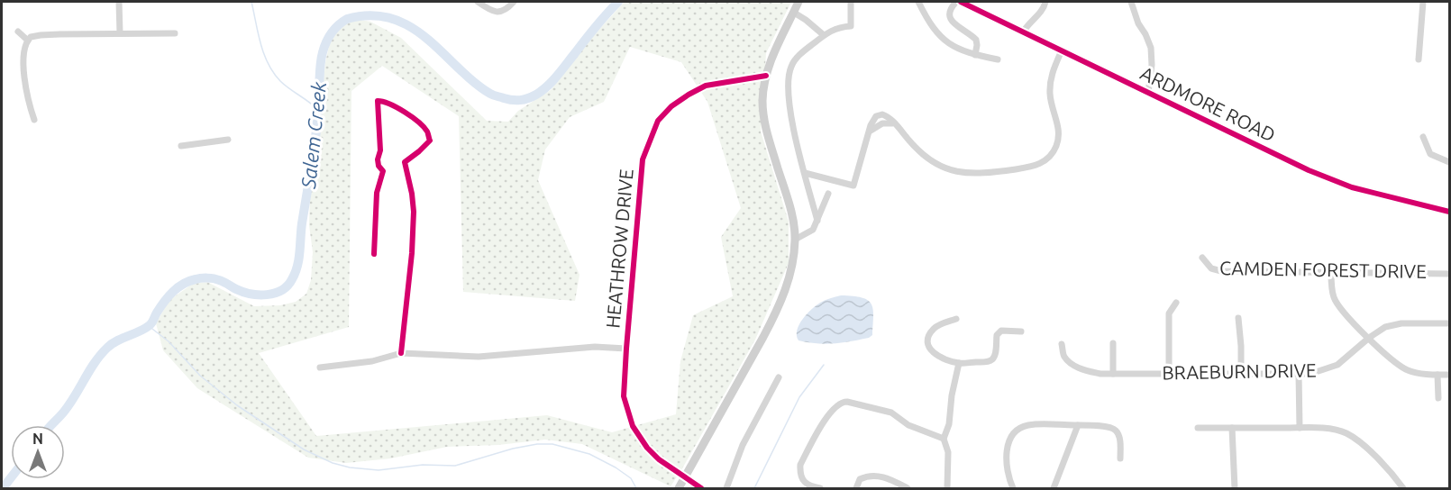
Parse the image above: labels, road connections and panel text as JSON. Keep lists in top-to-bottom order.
{
  "streets": {
    "street": [
      "ARDMORE ROAD",
      "HEATHROW DRIVE",
      "CAMDEN FOREST DRIVE",
      "BRAEBURN DRIVE"
    ]
  },
  "water": ["Salem Creek"],
  "north": "top"
}
